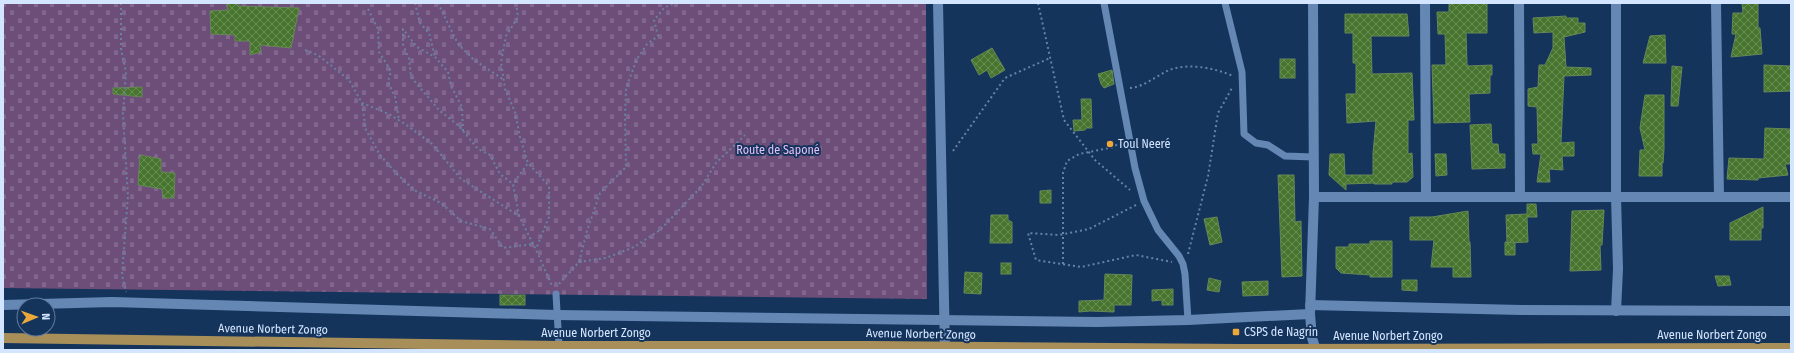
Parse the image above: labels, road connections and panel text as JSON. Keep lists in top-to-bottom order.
{
  "streets": {
    "main road": ["Avenue Norbert Zongo"]
  },
  "parks": ["Route de Saponé"],
  "places": {
    "other": ["Toul Neeré"],
    "transit": ["CSPS de Nagrin"]
  },
  "north": "right"
}
